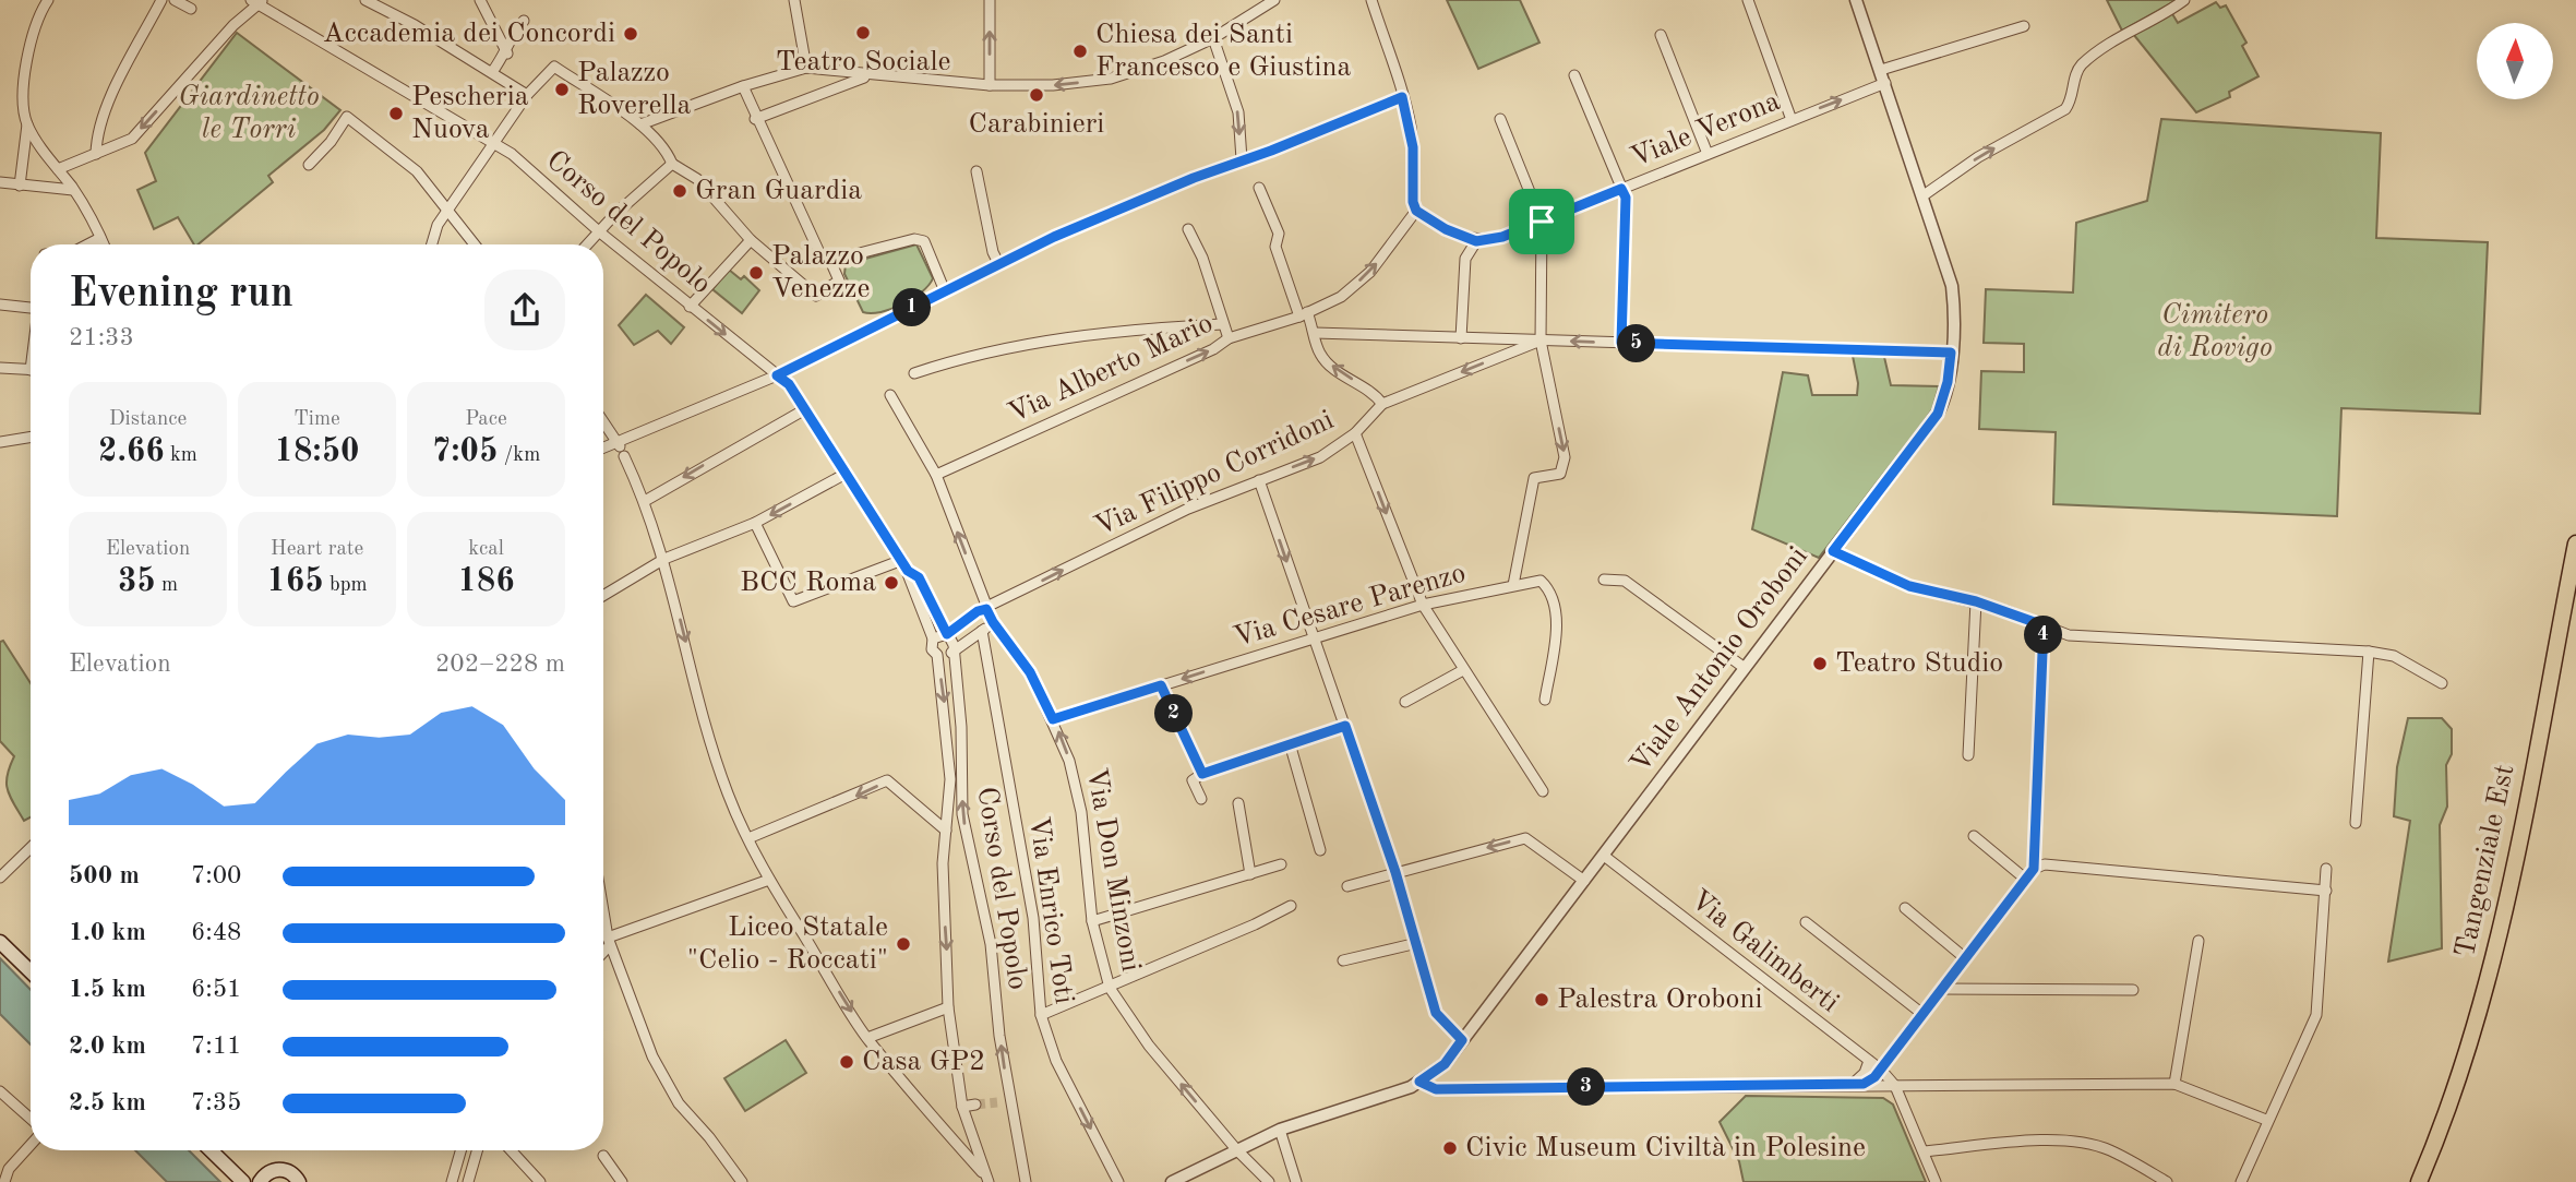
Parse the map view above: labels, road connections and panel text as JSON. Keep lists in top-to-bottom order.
{
  "streets": {
    "main road": ["Tangenziale Est"],
    "street": [
      "Viale Verona",
      "Corso del Popolo",
      "Via Alberto Mario",
      "Via Filippo Corridoni",
      "Via Cesare Parenzo",
      "Viale Antonio Oroboni",
      "Via Don Minzoni",
      "Via Enrico Toti",
      "Via Galimberti"
    ]
  },
  "crossings": [
    ["Viale Verona", "Viale Antonio Oroboni"],
    ["Corso del Popolo", "Via Filippo Corridoni"],
    ["Via Alberto Mario", "Via Don Minzoni"],
    ["Via Filippo Corridoni", "Via Don Minzoni"],
    ["Via Cesare Parenzo", "Via Don Minzoni"],
    ["Viale Antonio Oroboni", "Via Don Minzoni"],
    ["Viale Antonio Oroboni", "Via Galimberti"]
  ],
  "one_way": ["Via Don Minzoni"],
  "parks": ["Giardinetto le Torri", "Cimitero di Rovigo"],
  "places": [
    "Teatro Sociale",
    "Accademia dei Concordi",
    "Chiesa dei Santi Francesco e Giustina",
    "Palazzo Roverella",
    "Carabinieri",
    "Pescheria Nuova",
    "Gran Guardia",
    "Palazzo Venezze",
    "BCC Roma",
    "Teatro Studio",
    "Liceo Statale \"Celio - Roccati\"",
    "Palestra Oroboni",
    "Casa GP2",
    "Civic Museum Civiltà in Polesine"
  ],
  "north": "top",
  "page": {
    "heading": ["Evening run", "21:33"],
    "pins": [
      "1",
      "5",
      "4",
      "2",
      "3"
    ],
    "stats": [
      ["Distance", "2.66 km"],
      ["Time", "18:50"],
      ["Pace", "7:05 /km"],
      ["Elevation", "35 m"],
      ["Heart rate", "165 bpm"],
      ["kcal", "186"]
    ],
    "chart": ["Elevation", "202–228 m"],
    "list": [
      {
        "name": "500 m",
        "note": "7:00"
      },
      {
        "name": "1.0 km",
        "note": "6:48"
      },
      {
        "name": "1.5 km",
        "note": "6:51"
      },
      {
        "name": "2.0 km",
        "note": "7:11"
      },
      {
        "name": "2.5 km",
        "note": "7:35"
      }
    ]
  }
}
